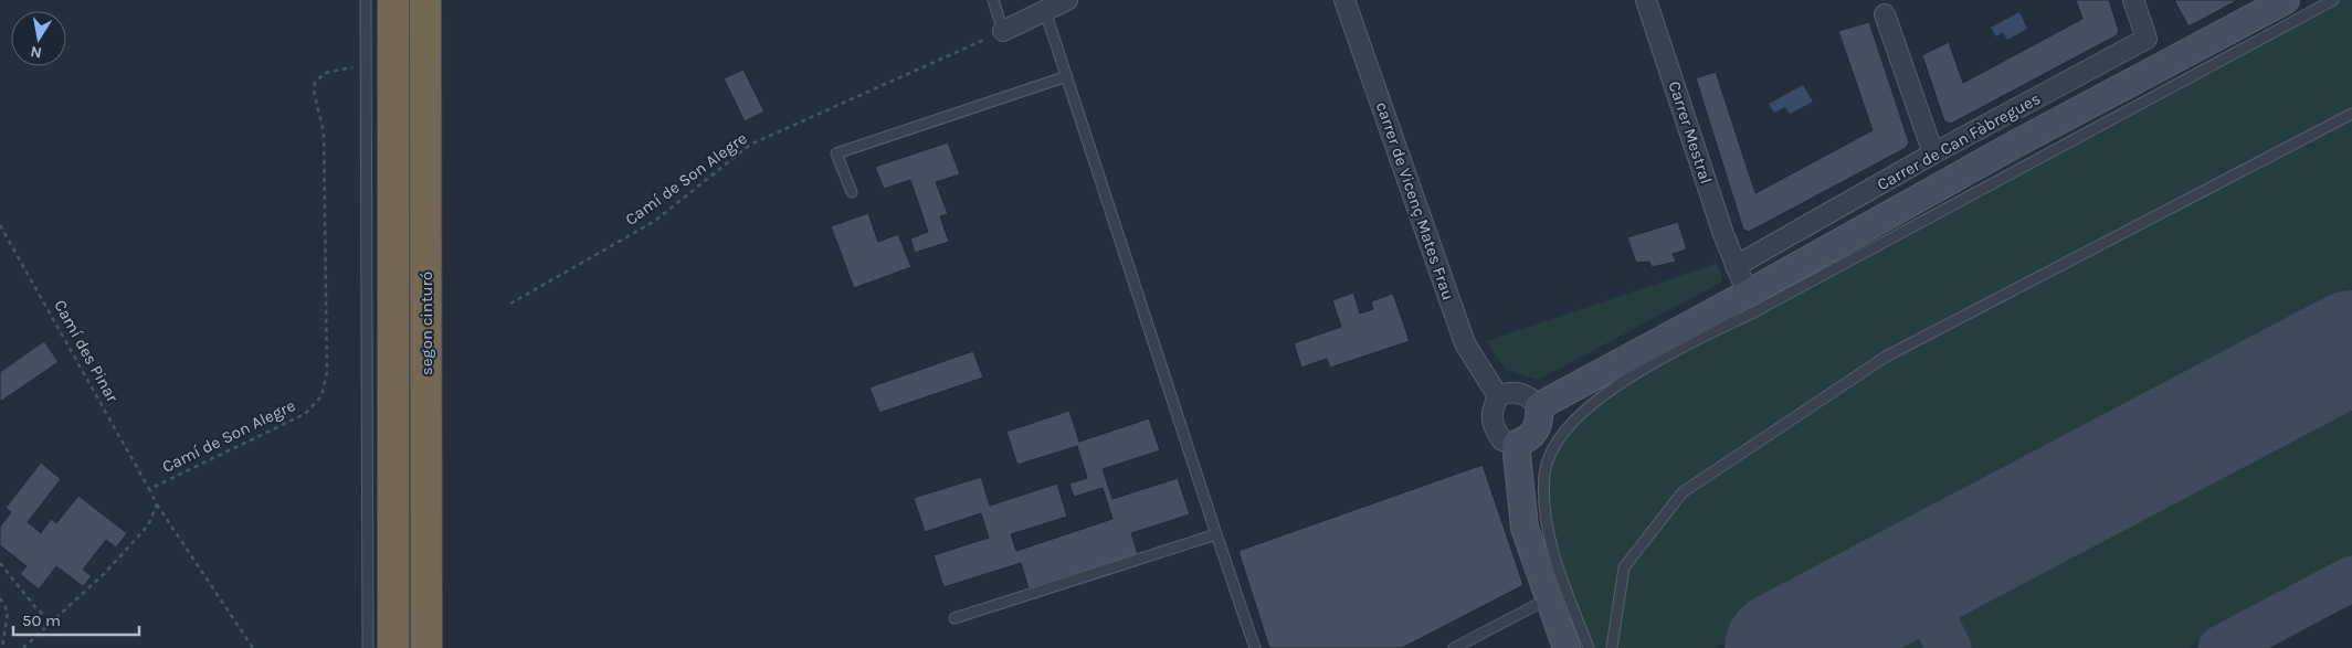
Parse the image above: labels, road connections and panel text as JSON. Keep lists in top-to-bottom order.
{
  "streets": {
    "highway": ["segon cinturó"],
    "street": ["Carrer Mestral", "Carrer de Can Fàbregues", "carrer de Vicenç Mates Frau"],
    "path": ["Camí de Son Alegre", "Camí des Pinar"]
  },
  "crossings": [
    ["Carrer Mestral", "Carrer de Can Fàbregues"],
    ["Camí de Son Alegre", "Camí des Pinar"]
  ],
  "scale_bar": "50 m",
  "north": "bottom"
}
